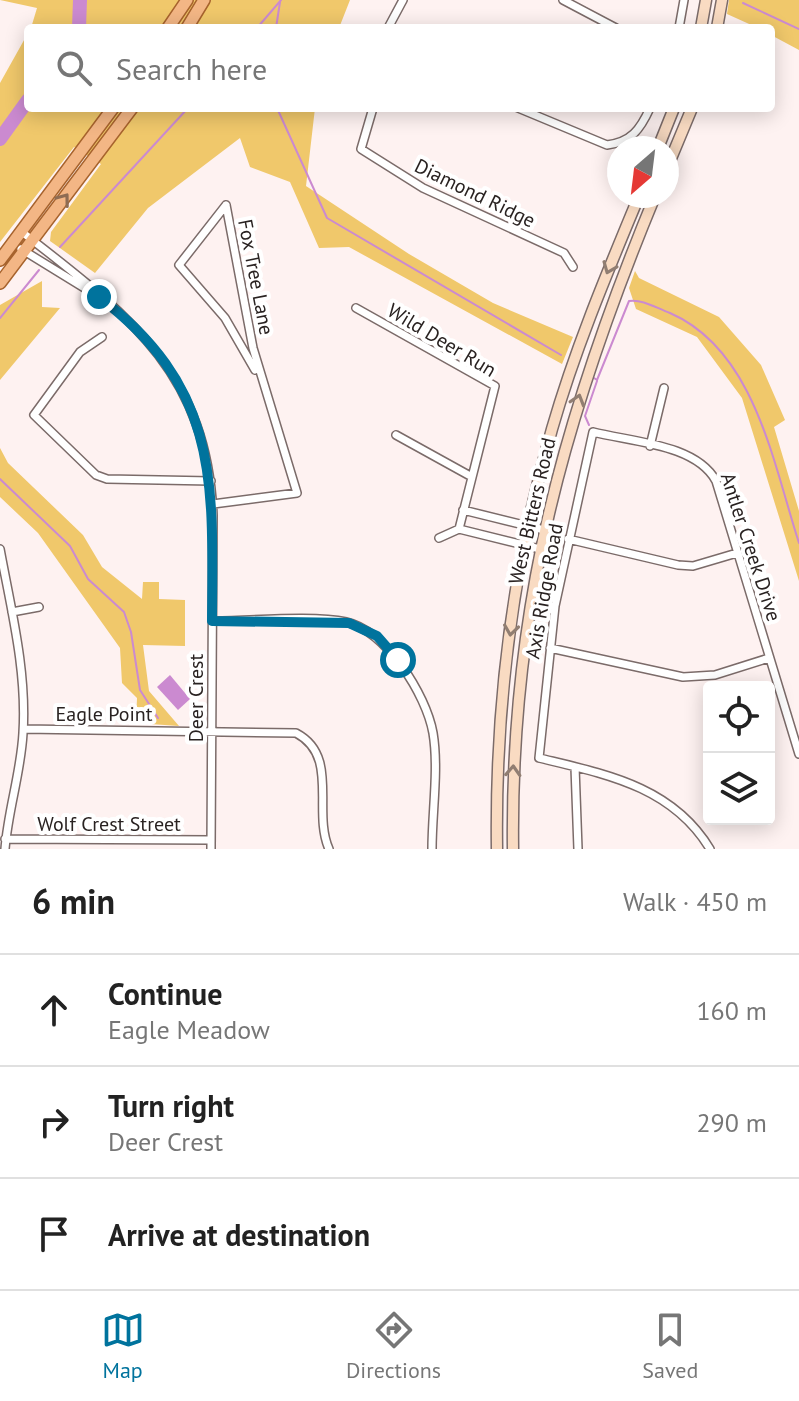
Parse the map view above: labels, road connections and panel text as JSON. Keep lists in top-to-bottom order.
{
  "streets": {
    "main road": ["West Bitters Road"],
    "street": [
      "Diamond Ridge",
      "Fox Tree Lane",
      "Wild Deer Run",
      "Antler Creek Drive",
      "Axis Ridge Road",
      "Deer Crest",
      "Eagle Point",
      "Wolf Crest Street"
    ]
  },
  "crossings": [
    ["Fox Tree Lane", "Deer Crest"],
    ["Antler Creek Drive", "Axis Ridge Road"],
    ["Deer Crest", "Eagle Point"],
    ["Deer Crest", "Wolf Crest Street"]
  ],
  "north": "bottom left",
  "page": {
    "search": "Search here",
    "heading": ["6 min", "Walk · 450 m"],
    "list": [
      ["Continue", "Eagle Meadow", "160 m"],
      ["Turn right", "Deer Crest", "290 m"],
      "Arrive at destination"
    ],
    "nav": ["Map", "Directions", "Saved"]
  }
}
